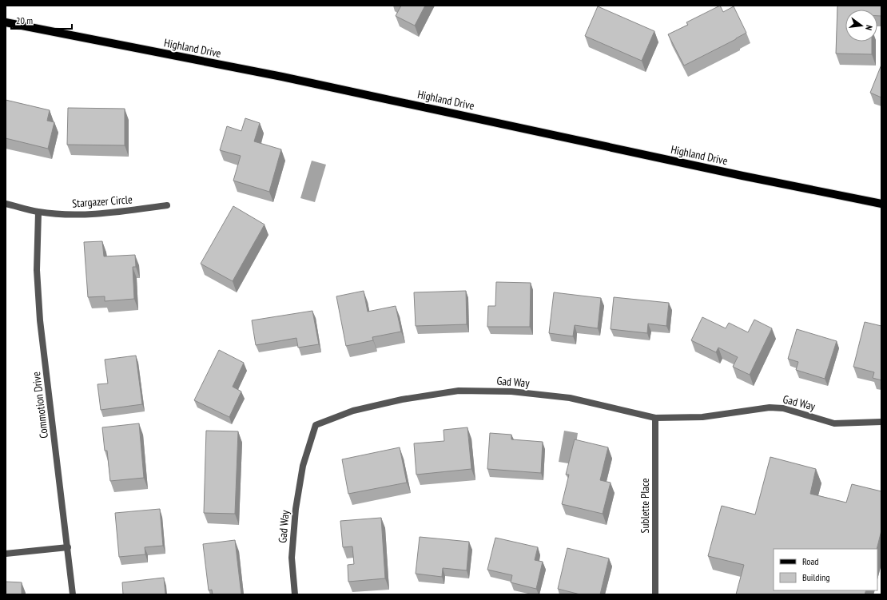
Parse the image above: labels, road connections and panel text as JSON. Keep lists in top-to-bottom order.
{
  "streets": {
    "main road": ["Highland Drive"],
    "street": [
      "Stargazer Circle",
      "Gad Way",
      "Commotion Drive",
      "Sublette Place"
    ]
  },
  "crossings": [
    ["Stargazer Circle", "Commotion Drive"],
    ["Gad Way", "Sublette Place"]
  ],
  "legend": ["Road", "Building"],
  "scale_bar": "20 m",
  "north": "right"
}
